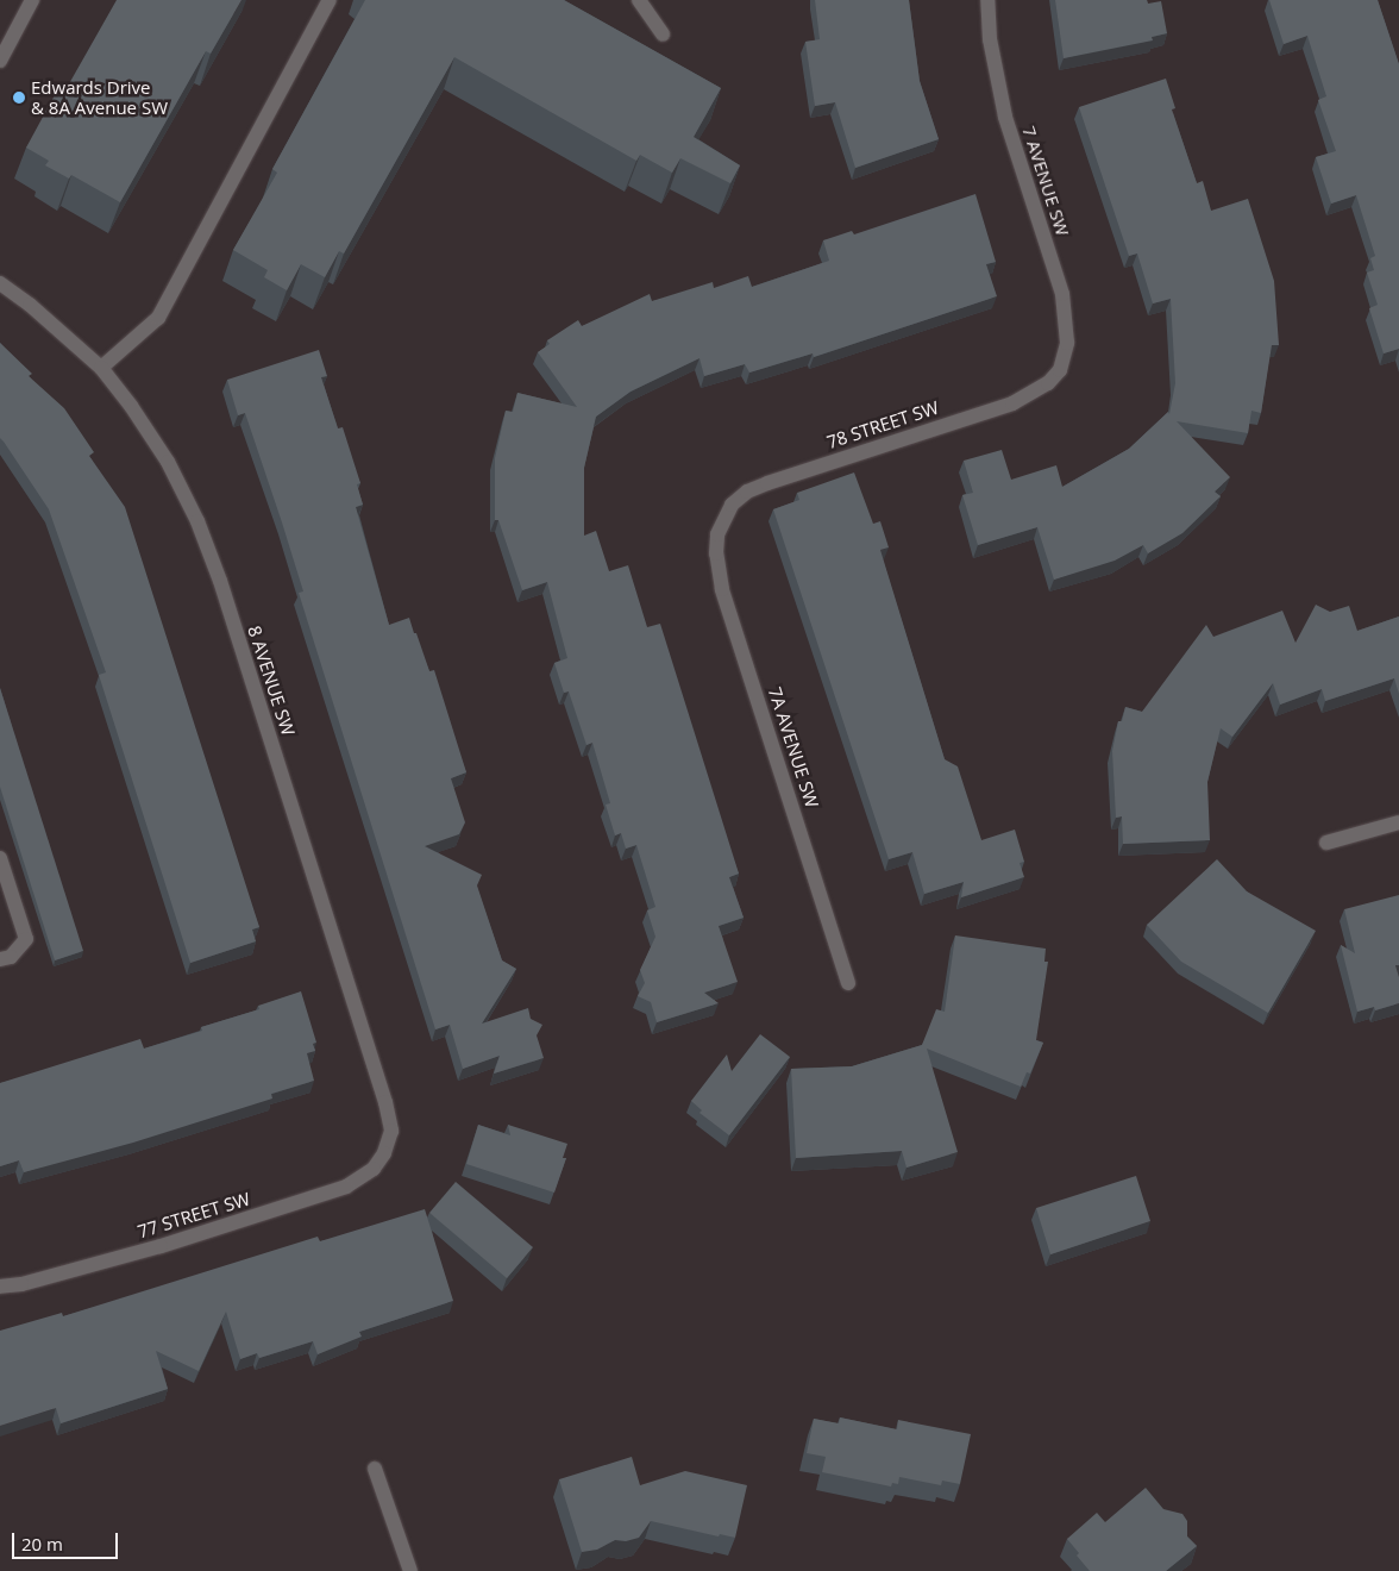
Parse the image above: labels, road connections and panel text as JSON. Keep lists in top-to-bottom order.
{
  "streets": {
    "street": [
      "7 AVENUE SW",
      "78 STREET SW",
      "8 AVENUE SW",
      "7A AVENUE SW",
      "77 STREET SW"
    ]
  },
  "crossings": [
    ["7 AVENUE SW", "78 STREET SW"],
    ["78 STREET SW", "7A AVENUE SW"],
    ["8 AVENUE SW", "77 STREET SW"]
  ],
  "places": ["Edwards Drive & 8A Avenue SW"],
  "scale_bar": "20 m"
}
